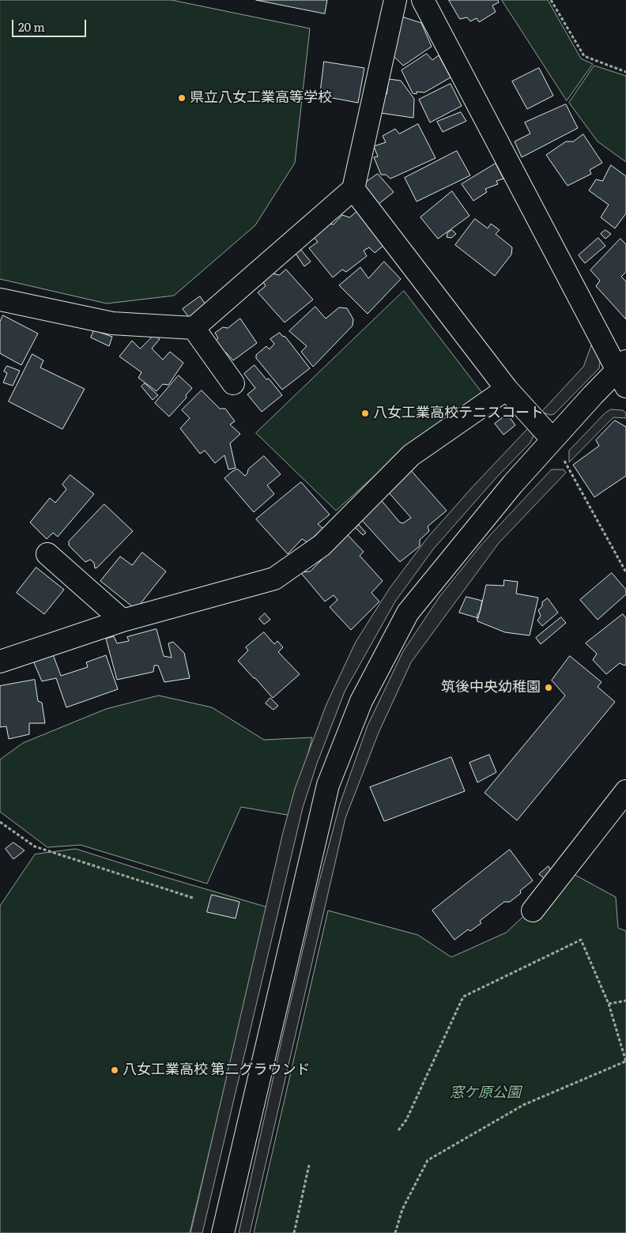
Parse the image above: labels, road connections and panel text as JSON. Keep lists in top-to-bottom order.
{
  "parks": ["窓ケ原公園"],
  "places": [
    "県立八女工業高等学校",
    "八女工業高校テニスコート",
    "筑後中央幼稚園",
    "八女工業高校 第二グラウンド"
  ],
  "scale_bar": "20 m"
}
